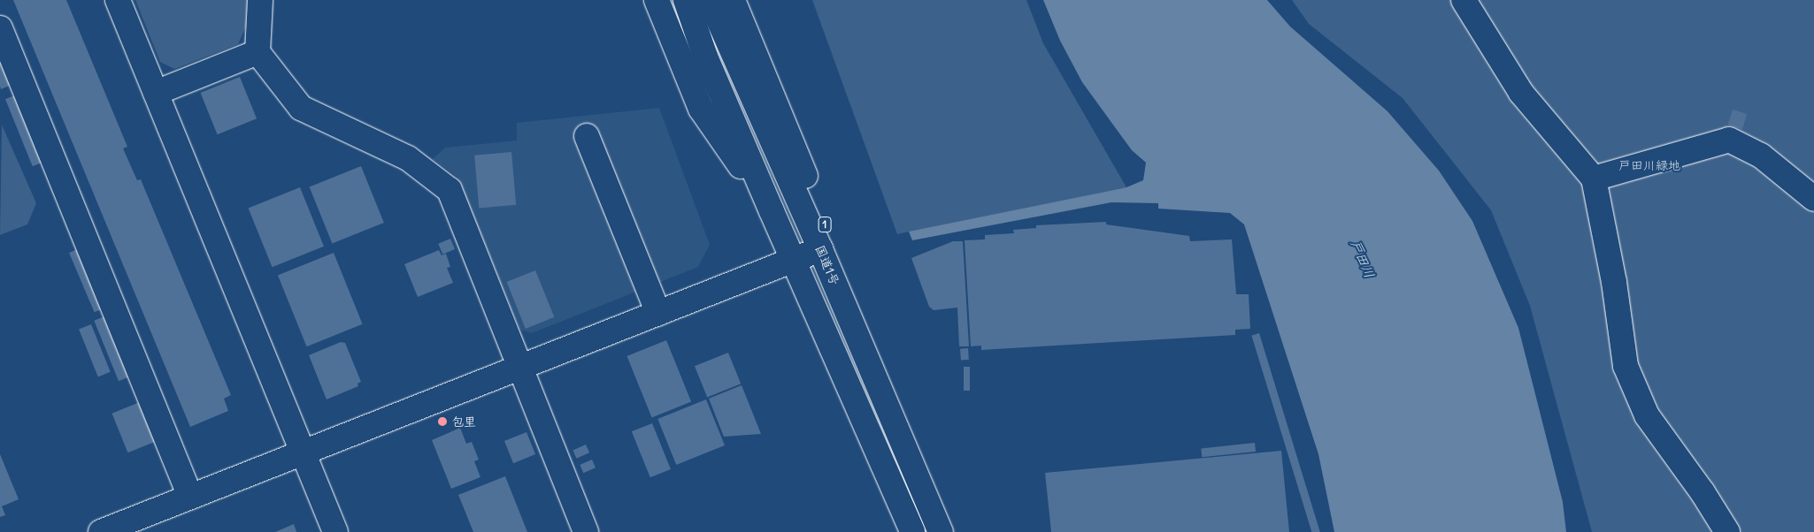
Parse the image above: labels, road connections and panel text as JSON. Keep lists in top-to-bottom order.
{
  "streets": {
    "main road": ["1", "国道1号"]
  },
  "crossings": [
    ["1", "国道1号"]
  ],
  "water": ["戸田川"],
  "parks": ["戸田川緑地"],
  "places": ["包里"]
}
